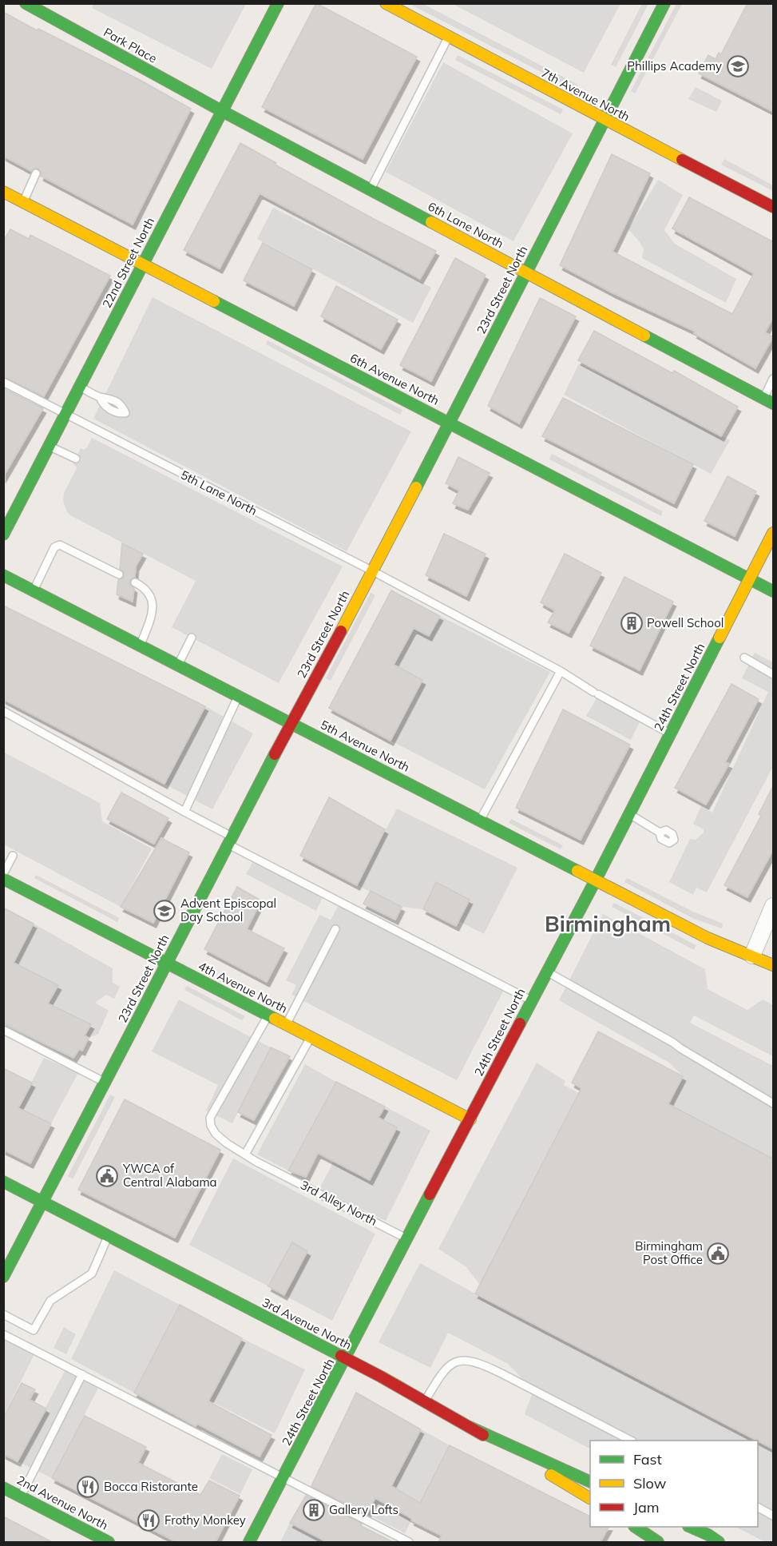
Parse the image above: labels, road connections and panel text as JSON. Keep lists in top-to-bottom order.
{
  "streets": {
    "main road": [
      "Park Place",
      "7th Avenue North",
      "6th Lane North",
      "22nd Street North",
      "23rd Street North",
      "6th Avenue North",
      "24th Street North",
      "5th Avenue North",
      "4th Avenue North",
      "3rd Avenue North",
      "2nd Avenue North"
    ],
    "lane": ["5th Lane North", "3rd Alley North"]
  },
  "crossings": [
    ["Park Place", "6th Lane North"],
    ["Park Place", "22nd Street North"],
    ["7th Avenue North", "23rd Street North"],
    ["6th Lane North", "22nd Street North"],
    ["6th Lane North", "23rd Street North"],
    ["22nd Street North", "6th Avenue North"],
    ["22nd Street North", "5th Lane North"],
    ["23rd Street North", "6th Avenue North"],
    ["23rd Street North", "5th Lane North"],
    ["23rd Street North", "5th Avenue North"],
    ["23rd Street North", "4th Avenue North"],
    ["23rd Street North", "3rd Avenue North"],
    ["6th Avenue North", "24th Street North"],
    ["5th Lane North", "24th Street North"],
    ["24th Street North", "5th Avenue North"],
    ["24th Street North", "4th Avenue North"],
    ["24th Street North", "3rd Alley North"],
    ["24th Street North", "3rd Avenue North"],
    ["4th Avenue North", "3rd Alley North"]
  ],
  "districts": ["Birmingham"],
  "places": {
    "school or university": ["Phillips Academy", "Advent Episcopal Day School"],
    "building": ["Powell School", "Gallery Lofts"],
    "public building": ["YWCA of Central Alabama", "Birmingham Post Office"],
    "restaurant": ["Bocca Ristorante", "Frothy Monkey"]
  },
  "legend": ["Fast", "Slow", "Jam"]
}
